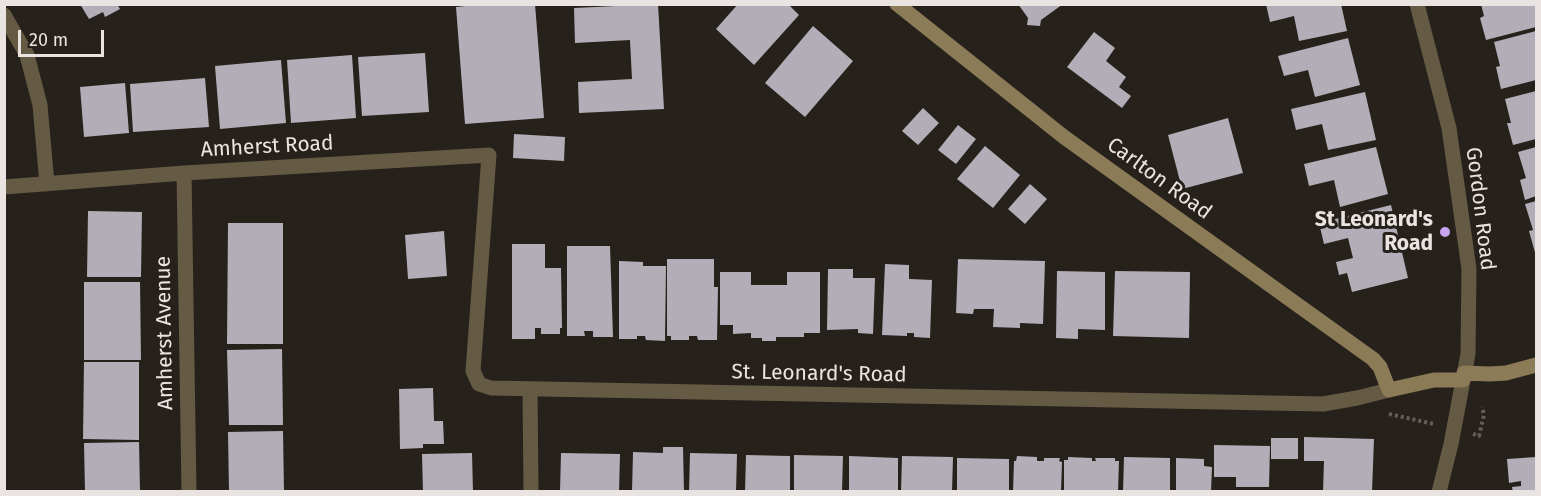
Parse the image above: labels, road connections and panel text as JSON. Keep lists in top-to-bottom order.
{
  "streets": {
    "street": [
      "Amherst Road",
      "Carlton Road",
      "Gordon Road",
      "Amherst Avenue",
      "St. Leonard's Road"
    ]
  },
  "crossings": [
    ["Amherst Road", "Amherst Avenue"],
    ["Amherst Road", "St. Leonard's Road"],
    ["Carlton Road", "St. Leonard's Road"]
  ],
  "places": ["St Leonard's Road"],
  "scale_bar": "20 m"
}
